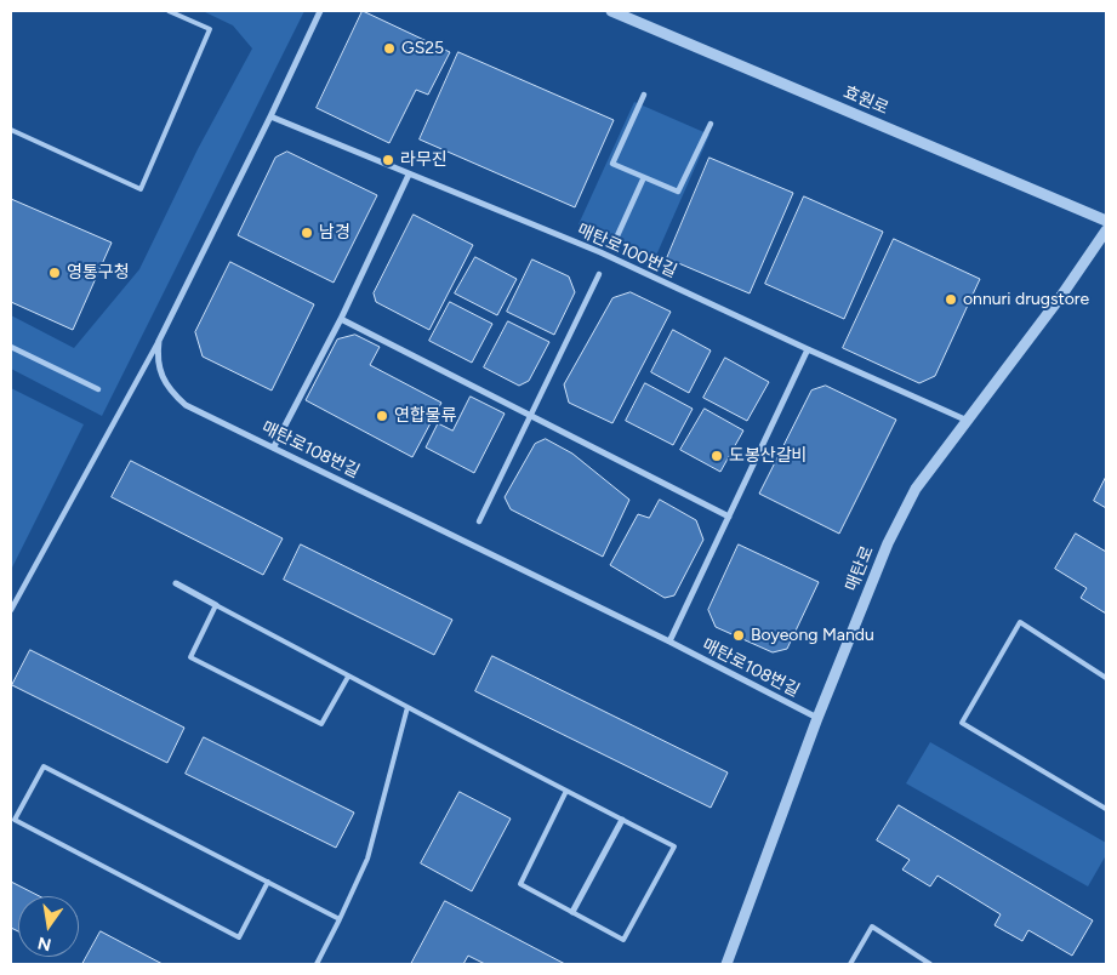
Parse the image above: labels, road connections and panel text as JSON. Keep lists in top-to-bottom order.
{
  "streets": {
    "street": [
      "효원로",
      "매탄로100번길",
      "매탄로108번길",
      "매탄로"
    ]
  },
  "crossings": [
    ["매탄로100번길", "매탄로108번길"],
    ["매탄로100번길", "매탄로"],
    ["매탄로108번길", "매탄로"]
  ],
  "places": [
    "GS25",
    "라무진",
    "남경",
    "영통구청",
    "onnuri drugstore",
    "연합물류",
    "도봉산갈비",
    "Boyeong Mandu"
  ],
  "north": "bottom"
}
